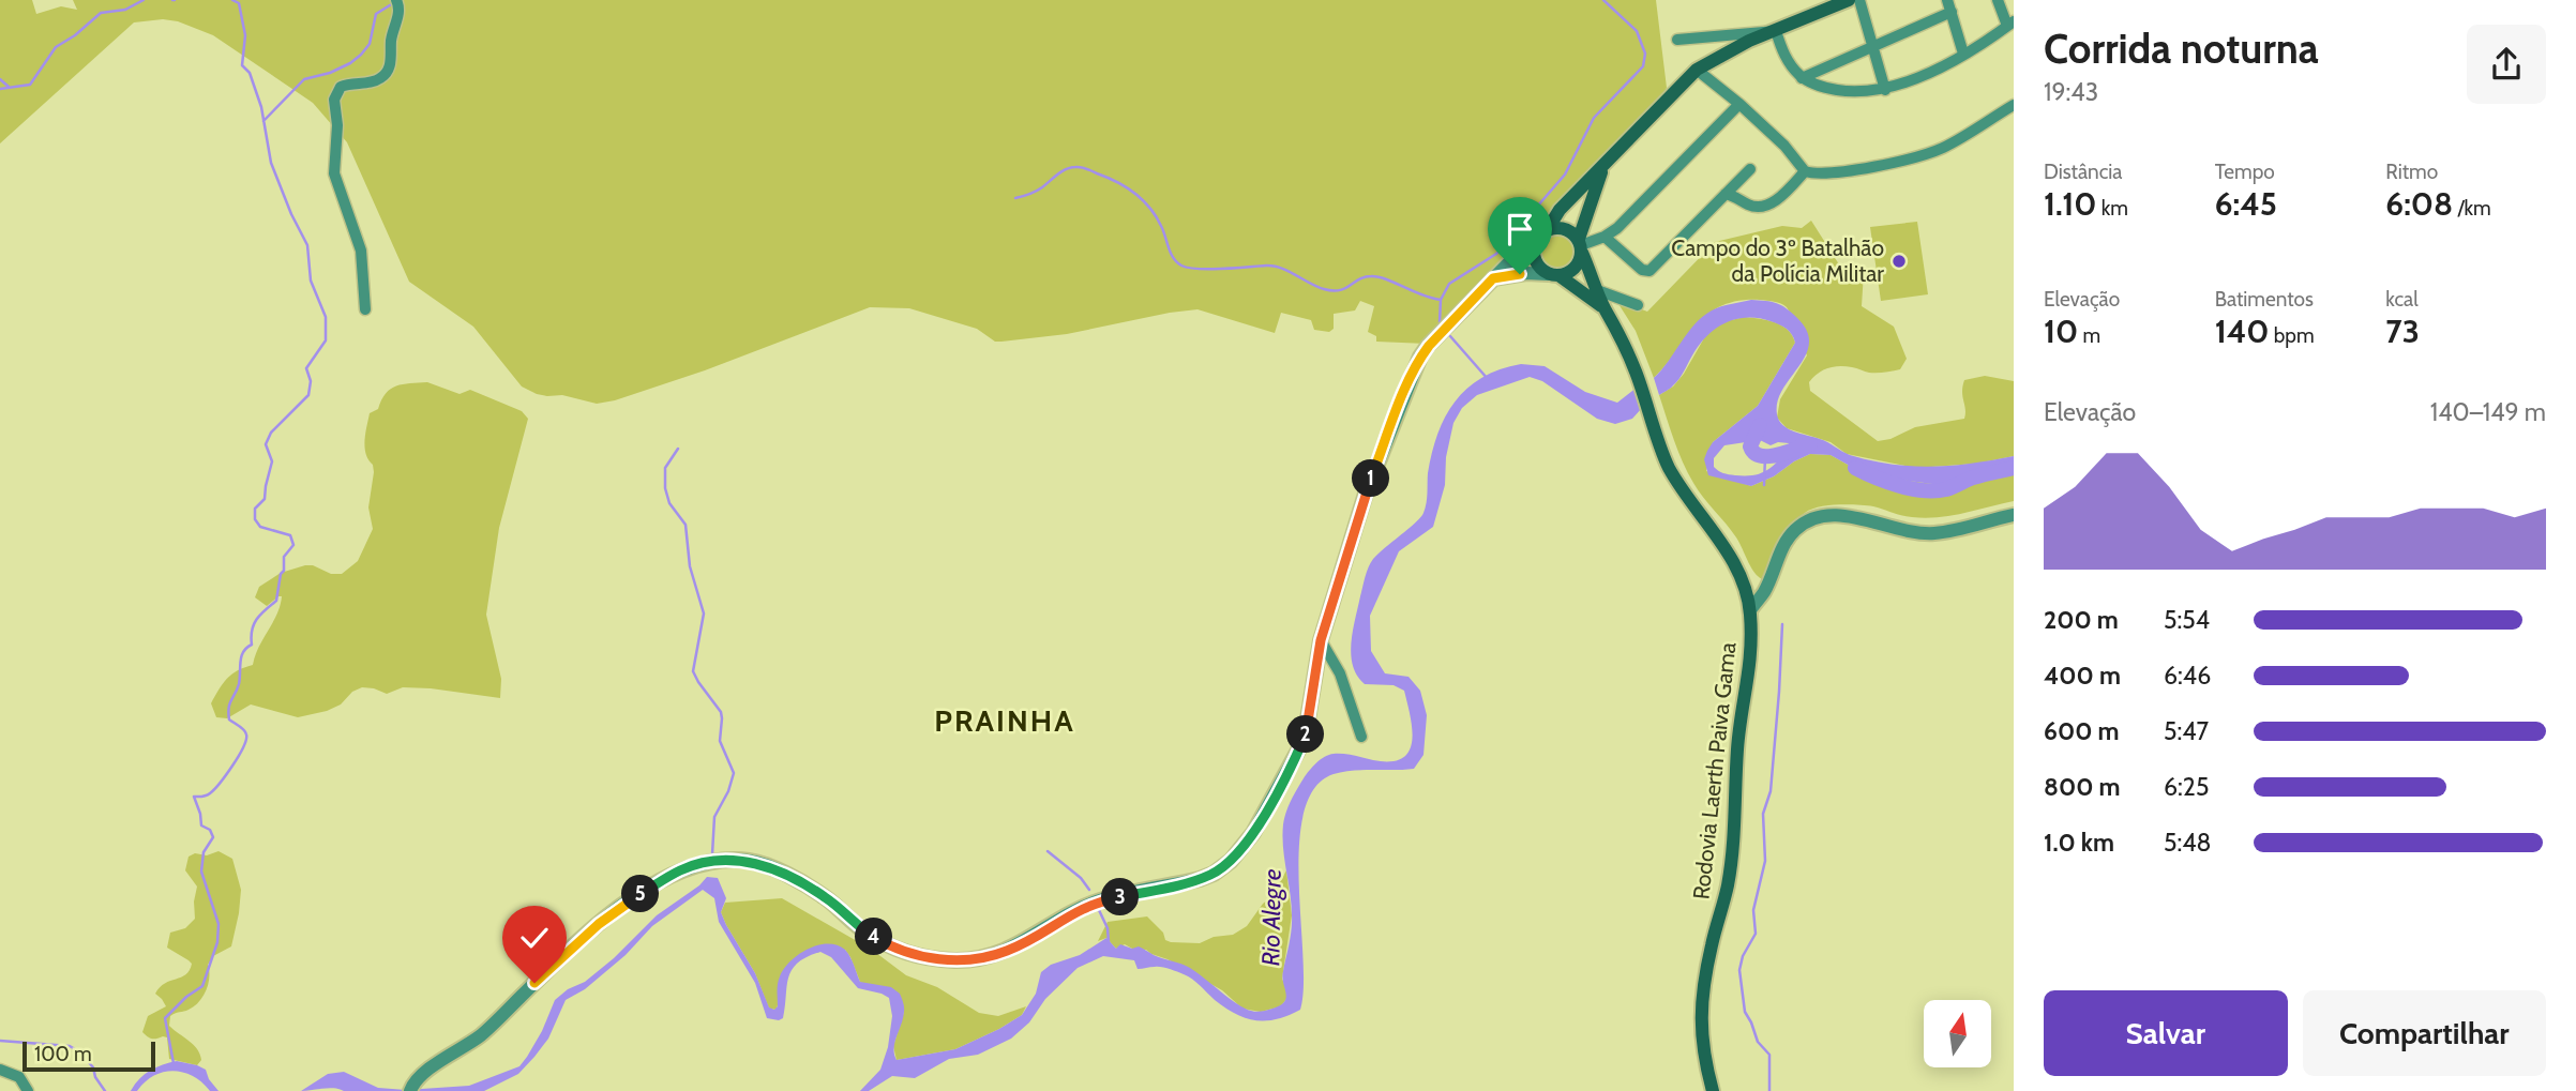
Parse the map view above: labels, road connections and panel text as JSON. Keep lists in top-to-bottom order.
{
  "streets": {
    "main road": ["Rodovia Laerth Paiva Gama"]
  },
  "districts": ["PRAINHA"],
  "water": ["Rio Alegre"],
  "places": ["Campo do 3º Batalhão da Polícia Militar"],
  "scale_bar": "100 m",
  "north": "top",
  "page": {
    "heading": ["Corrida noturna", "19:43"],
    "stats": [
      ["Distância", "1.10 km"],
      ["Tempo", "6:45"],
      ["Ritmo", "6:08 /km"],
      ["Elevação", "10 m"],
      ["Batimentos", "140 bpm"],
      ["kcal", "73"]
    ],
    "chart": ["Elevação", "140–149 m"],
    "pins": [
      "1",
      "2",
      "5",
      "3",
      "4"
    ],
    "list": [
      {
        "name": "200 m",
        "note": "5:54"
      },
      {
        "name": "400 m",
        "note": "6:46"
      },
      {
        "name": "600 m",
        "note": "5:47"
      },
      {
        "name": "800 m",
        "note": "6:25"
      },
      {
        "name": "1.0 km",
        "note": "5:48"
      }
    ],
    "buttons": ["Salvar", "Compartilhar"],
    "scale": "100 m"
  }
}
